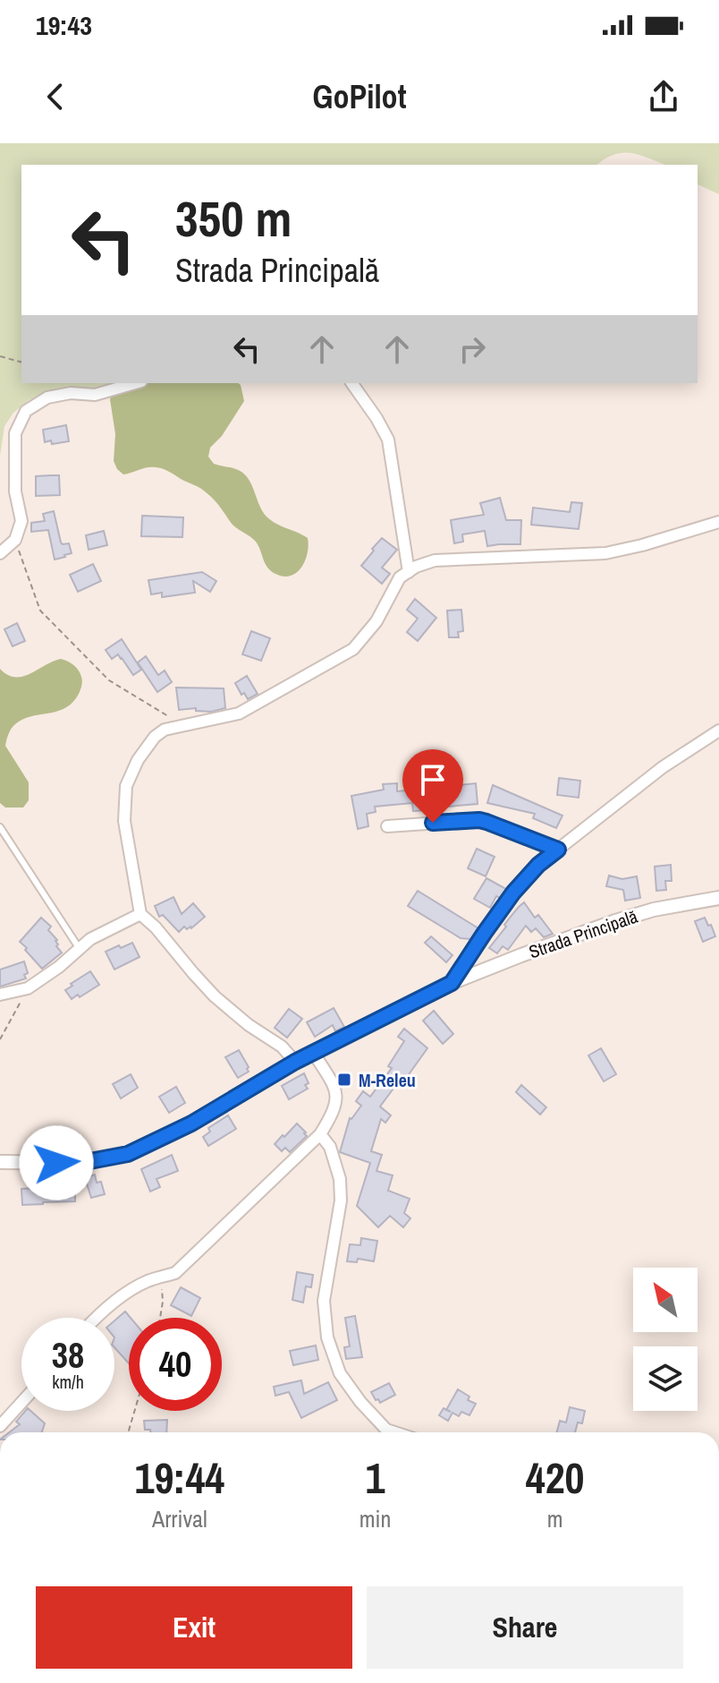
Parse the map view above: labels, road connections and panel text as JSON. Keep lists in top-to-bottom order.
{
  "streets": {
    "street": ["Strada Principală"]
  },
  "places": {
    "transit": ["M-Releu"]
  },
  "north": "top left",
  "page": {
    "status": "19:43",
    "header": "GoPilot",
    "turn": ["350 m", "Strada Principală"],
    "speed": "38 km/h",
    "limit": "40",
    "eta": [
      "19:44",
      "Arrival",
      "1",
      "min",
      "420",
      "m"
    ],
    "buttons": ["Exit", "Share"]
  }
}
